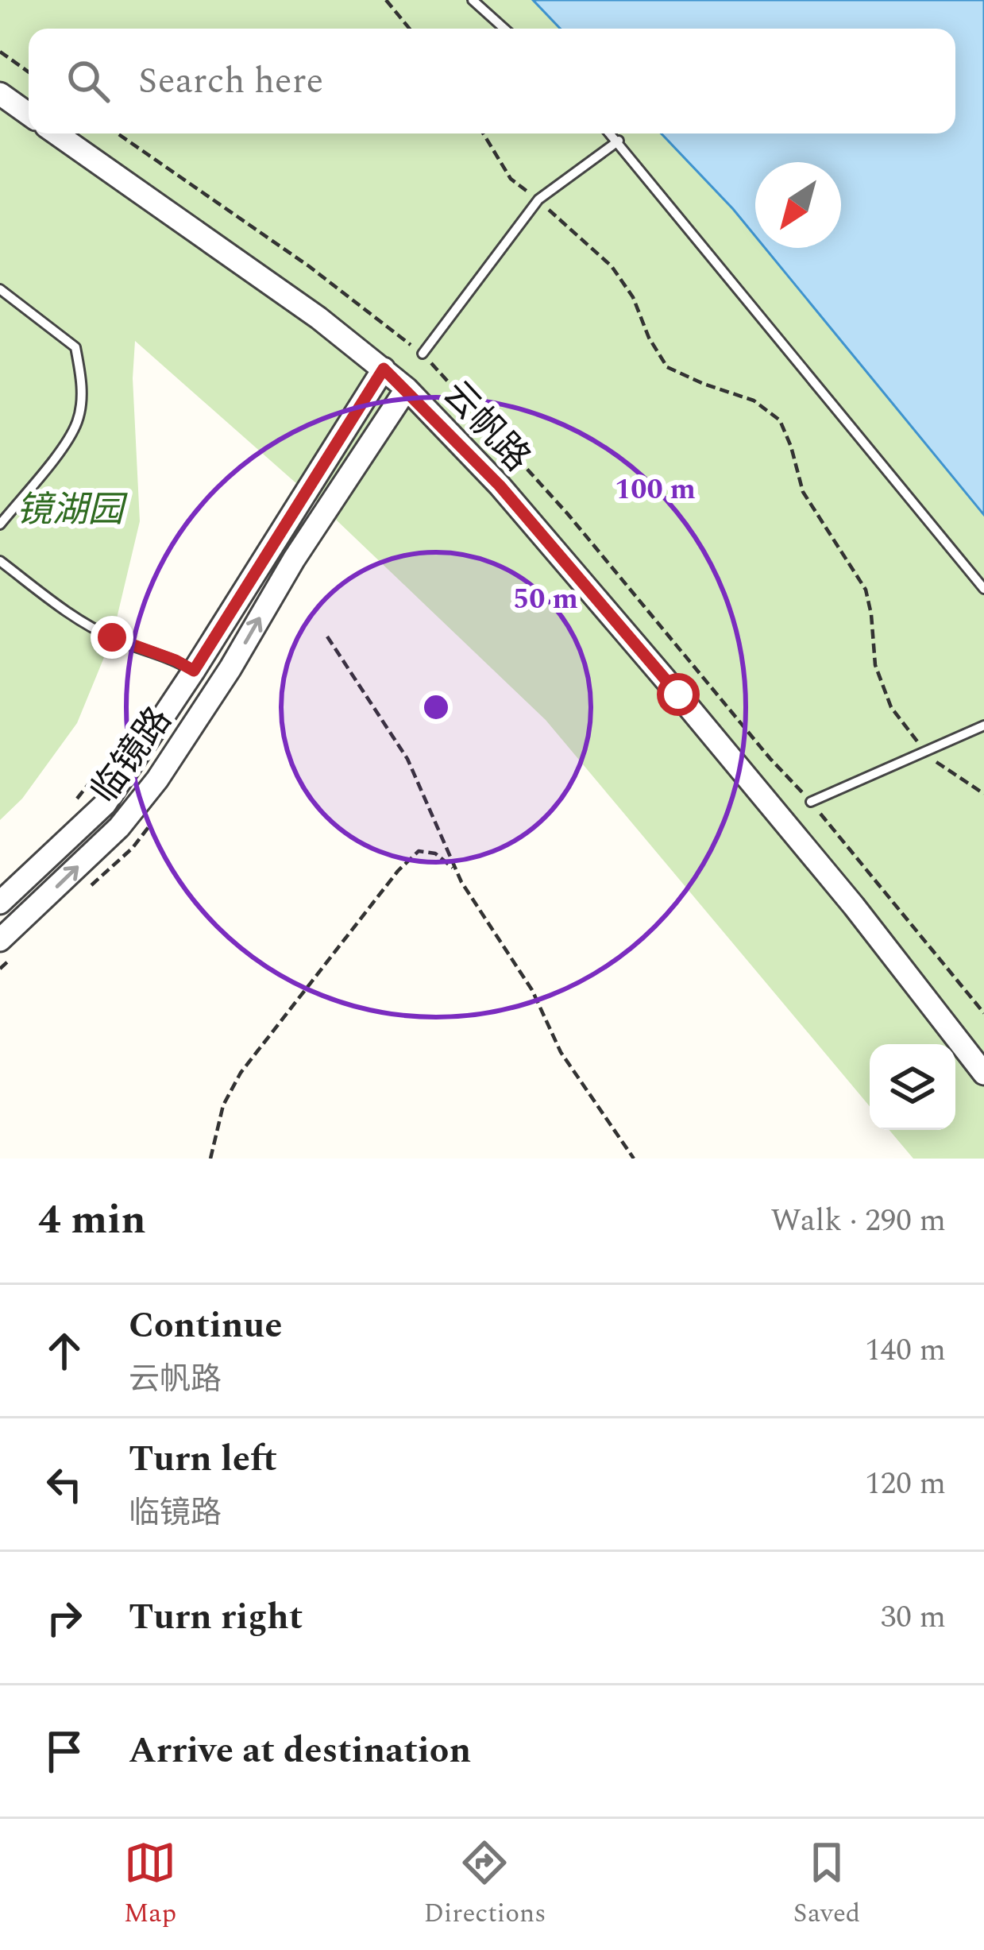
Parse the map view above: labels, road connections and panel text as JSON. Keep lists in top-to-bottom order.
{
  "streets": {
    "street": ["云帆路", "临镜路"]
  },
  "crossings": [
    ["云帆路", "临镜路"]
  ],
  "parks": ["镜湖园"],
  "north": "bottom left",
  "page": {
    "search": "Search here",
    "heading": ["4 min", "Walk · 290 m"],
    "list": [
      ["Continue", "云帆路", "140 m"],
      ["Turn left", "临镜路", "120 m"],
      ["Turn right", "30 m"],
      "Arrive at destination"
    ],
    "nav": ["Map", "Directions", "Saved"]
  },
  "rings": ["100 m", "50 m"]
}
